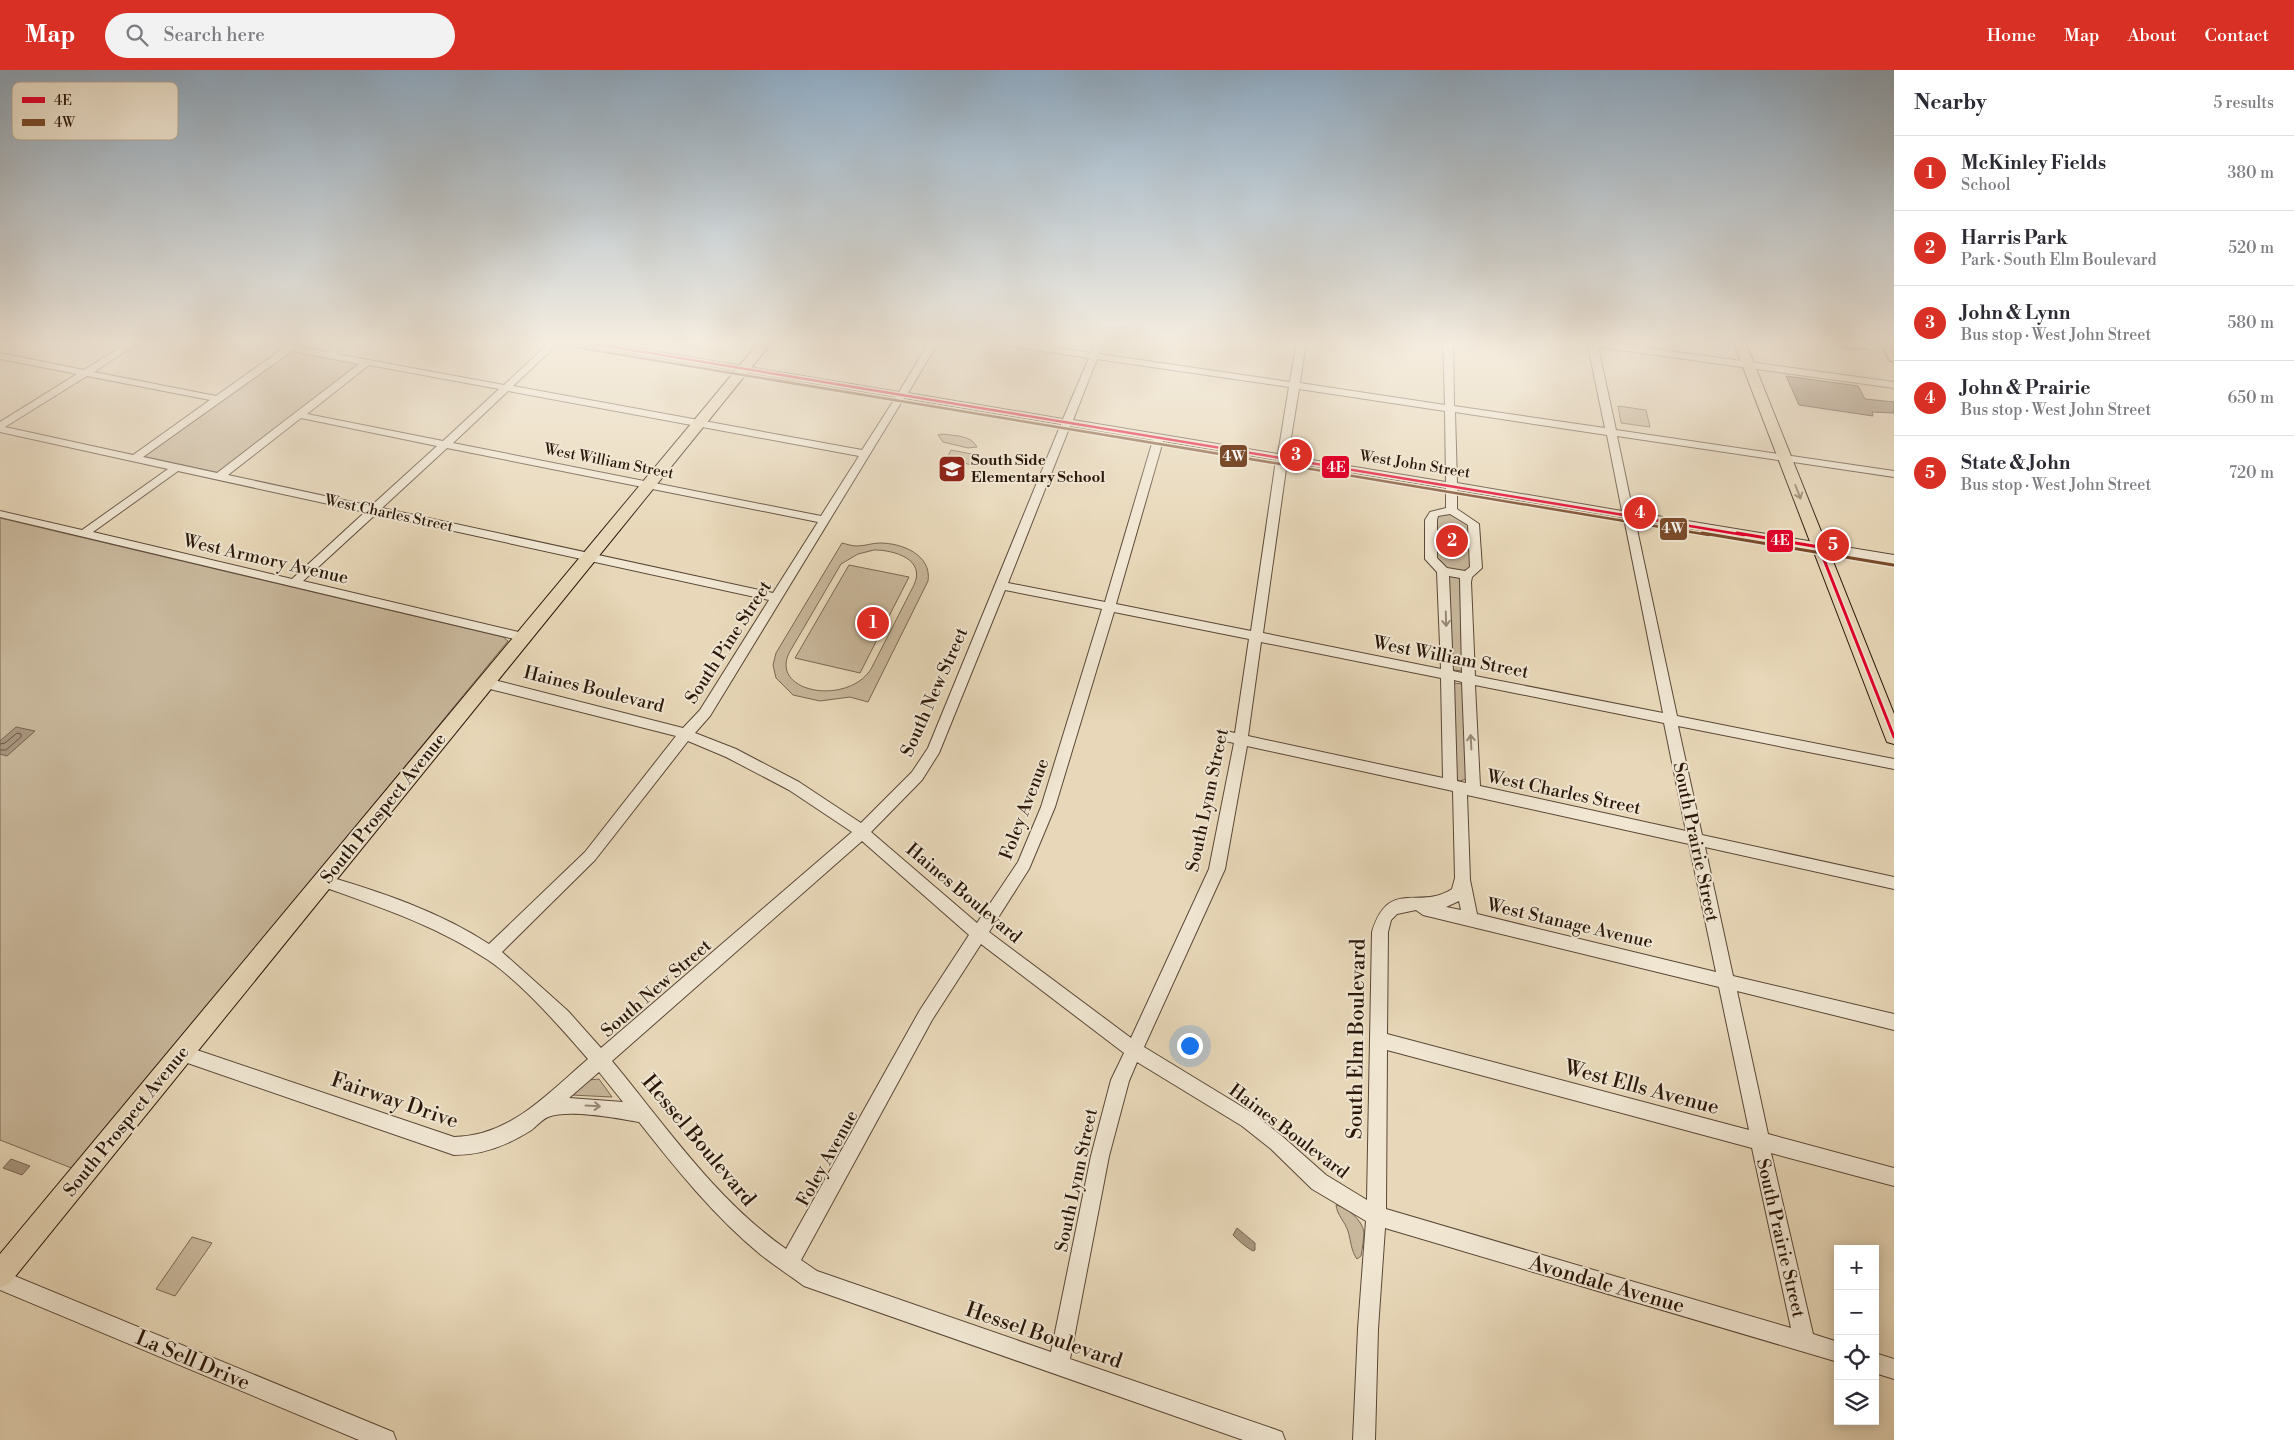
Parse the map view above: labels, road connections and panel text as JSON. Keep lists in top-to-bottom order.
{
  "streets": {
    "main road": ["South Prospect Avenue"],
    "street": [
      "West William Street",
      "West John Street",
      "West Charles Street",
      "West Armory Avenue",
      "South Pine Street",
      "Haines Boulevard",
      "South New Street",
      "South Lynn Street",
      "Foley Avenue",
      "South Prairie Street",
      "West Stanage Avenue",
      "South Elm Boulevard",
      "West Ells Avenue",
      "Fairway Drive",
      "Hessel Boulevard",
      "Avondale Avenue",
      "La Sell Drive"
    ]
  },
  "crossings": [
    ["West William Street", "South Pine Street"],
    ["West William Street", "South New Street"],
    ["West William Street", "South Lynn Street"],
    ["West William Street", "South Prospect Avenue"],
    ["West William Street", "Foley Avenue"],
    ["West William Street", "South Prairie Street"],
    ["West John Street", "South New Street"],
    ["West John Street", "South Lynn Street"],
    ["West John Street", "Foley Avenue"],
    ["West John Street", "South Prairie Street"],
    ["West Charles Street", "South Pine Street"],
    ["West Charles Street", "South Lynn Street"],
    ["West Charles Street", "South Prospect Avenue"],
    ["West Charles Street", "South Prairie Street"],
    ["West Armory Avenue", "South Prospect Avenue"],
    ["South Pine Street", "Haines Boulevard"],
    ["South Pine Street", "Hessel Boulevard"],
    ["Haines Boulevard", "South New Street"],
    ["Haines Boulevard", "South Lynn Street"],
    ["Haines Boulevard", "South Prospect Avenue"],
    ["Haines Boulevard", "Foley Avenue"],
    ["Haines Boulevard", "South Elm Boulevard"],
    ["Haines Boulevard", "Avondale Avenue"],
    ["South New Street", "Fairway Drive"],
    ["South New Street", "Hessel Boulevard"],
    ["South Lynn Street", "Hessel Boulevard"],
    ["South Prospect Avenue", "Fairway Drive"],
    ["South Prospect Avenue", "Hessel Boulevard"],
    ["Foley Avenue", "Hessel Boulevard"],
    ["South Prairie Street", "West Stanage Avenue"],
    ["South Prairie Street", "West Ells Avenue"],
    ["South Prairie Street", "Avondale Avenue"],
    ["West Stanage Avenue", "South Elm Boulevard"],
    ["South Elm Boulevard", "West Ells Avenue"],
    ["South Elm Boulevard", "Avondale Avenue"],
    ["Fairway Drive", "Hessel Boulevard"]
  ],
  "places": {
    "school or university": ["South Side Elementary School"]
  },
  "lines": ["transit line 4E", "transit line 4W"],
  "legend": ["4E", "4W"],
  "page": {
    "header": "Map",
    "search": "Search here",
    "nav": [
      "Home",
      "Map",
      "About",
      "Contact"
    ],
    "heading": ["Nearby", "5 results"],
    "list": [
      {
        "mark": "1",
        "name": "McKinley Fields",
        "note": "School",
        "value": "380 m"
      },
      {
        "mark": "2",
        "name": "Harris Park",
        "note": "Park · South Elm Boulevard",
        "value": "520 m"
      },
      {
        "mark": "3",
        "name": "John & Lynn",
        "note": "Bus stop · West John Street",
        "value": "580 m"
      },
      {
        "mark": "4",
        "name": "John & Prairie",
        "note": "Bus stop · West John Street",
        "value": "650 m"
      },
      {
        "mark": "5",
        "name": "State & John",
        "note": "Bus stop · West John Street",
        "value": "720 m"
      }
    ],
    "pins": [
      "3",
      "4",
      "2",
      "5",
      "1"
    ],
    "map_buttons": ["+", "−"]
  }
}
